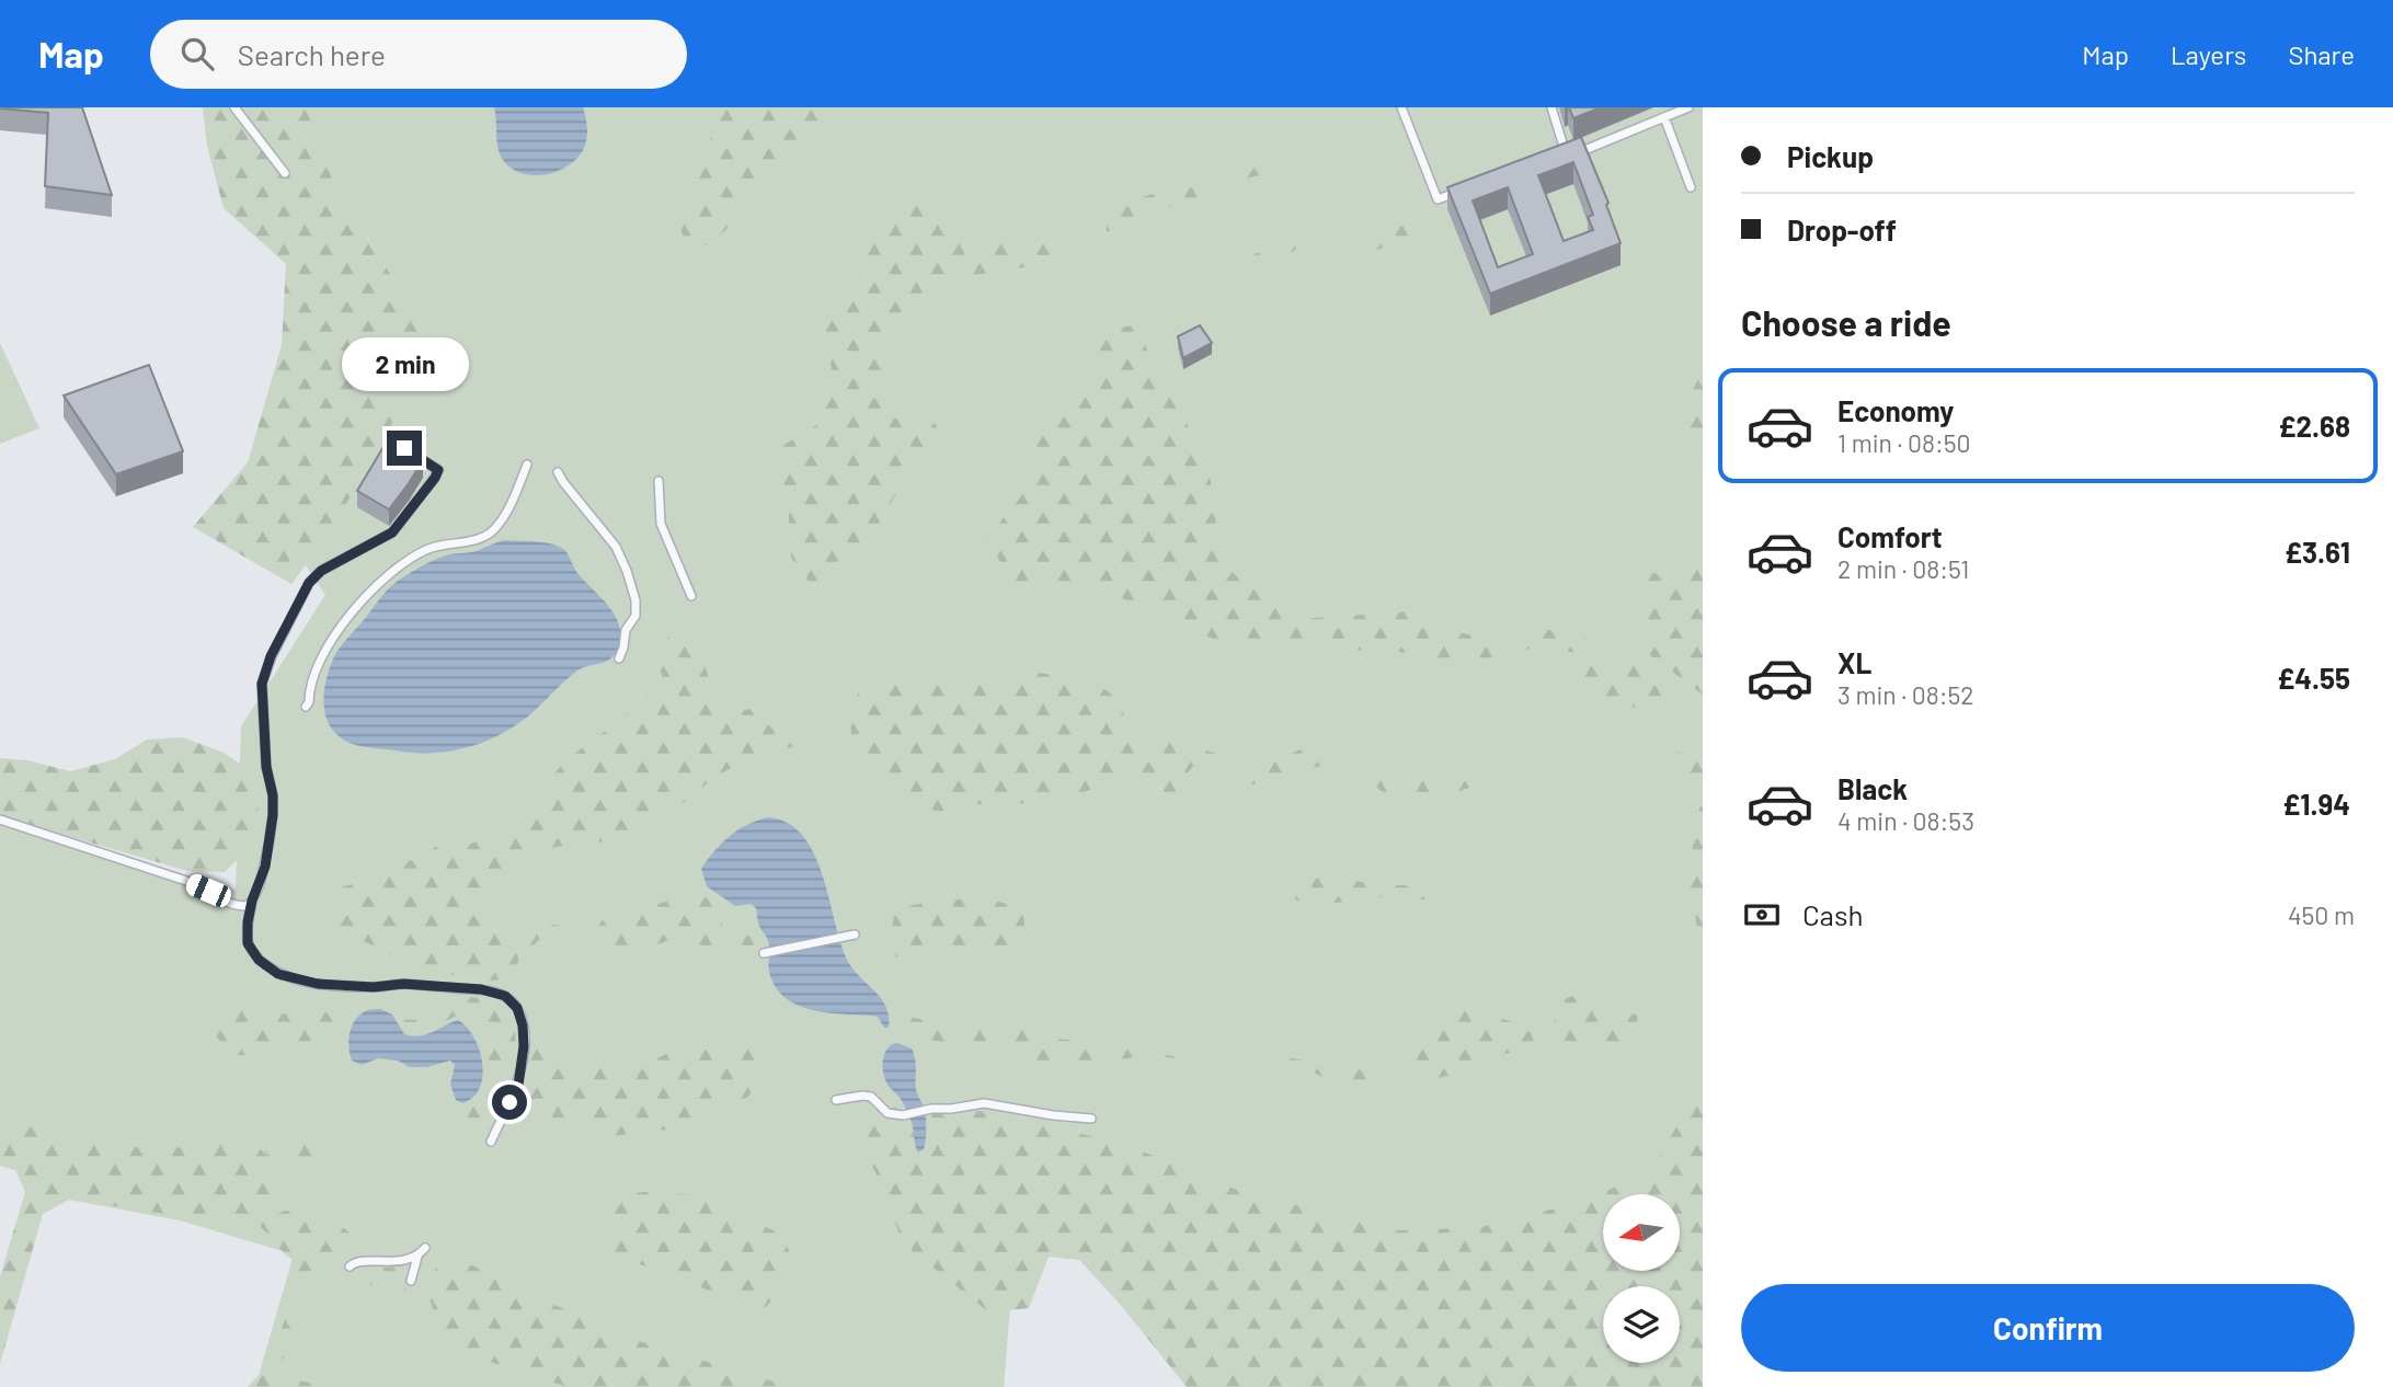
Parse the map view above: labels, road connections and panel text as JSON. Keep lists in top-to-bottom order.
{
  "north": "left",
  "page": {
    "header": "Map",
    "search": "Search here",
    "nav": ["Map", "Layers", "Share"],
    "banner": ["Pickup", "Drop-off"],
    "heading": "Choose a ride",
    "bubble": "2 min",
    "list": [
      {
        "name": "Economy",
        "note": "1 min · 08:50",
        "value": "£2.68"
      },
      {
        "name": "Comfort",
        "note": "2 min · 08:51",
        "value": "£3.61"
      },
      {
        "name": "XL",
        "note": "3 min · 08:52",
        "value": "£4.55"
      },
      {
        "name": "Black",
        "note": "4 min · 08:53",
        "value": "£1.94"
      }
    ],
    "pay": ["Cash", "450 m"],
    "buttons": "Confirm"
  }
}
